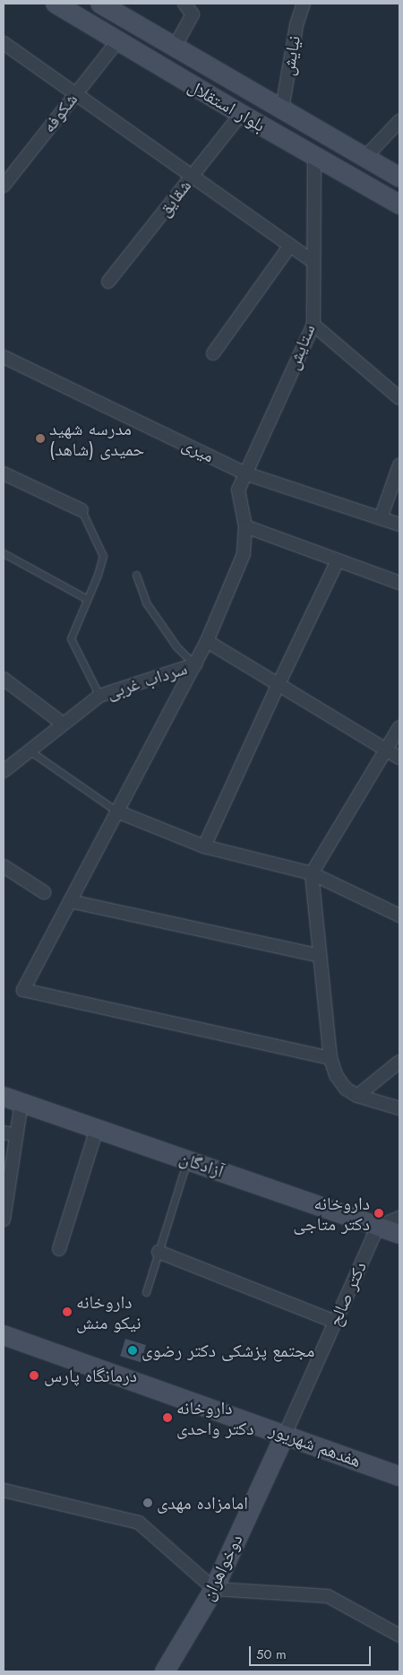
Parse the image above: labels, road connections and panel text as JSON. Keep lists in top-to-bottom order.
{
  "streets": {
    "main road": [
      "بلوار استقلال",
      "آزادگان",
      "هفدهم شهریور",
      "دوخواهران"
    ],
    "street": [
      "نیایش",
      "شکوفه",
      "شقایق",
      "ستایش",
      "میری",
      "سرداب غربی",
      "دکتر صالح"
    ]
  },
  "crossings": [
    ["نیایش", "بلوار استقلال"],
    ["بلوار استقلال", "شکوفه"],
    ["بلوار استقلال", "شقایق"],
    ["بلوار استقلال", "ستایش"],
    ["ستایش", "میری"],
    ["ستایش", "سرداب غربی"],
    ["آزادگان", "دکتر صالح"],
    ["دکتر صالح", "هفدهم شهریور"],
    ["دکتر صالح", "دوخواهران"],
    ["هفدهم شهریور", "دوخواهران"]
  ],
  "places": [
    "مدرسه شهید حمیدی (شاهد)",
    "داروخانه دکتر متاجی",
    "داروخانه نیکو منش",
    "مجتمع پزشکی دکتر رضوی",
    "درمانگاه پارس",
    "داروخانه دکتر واحدی",
    "امامزاده مهدی"
  ],
  "scale_bar": "50 m"
}
